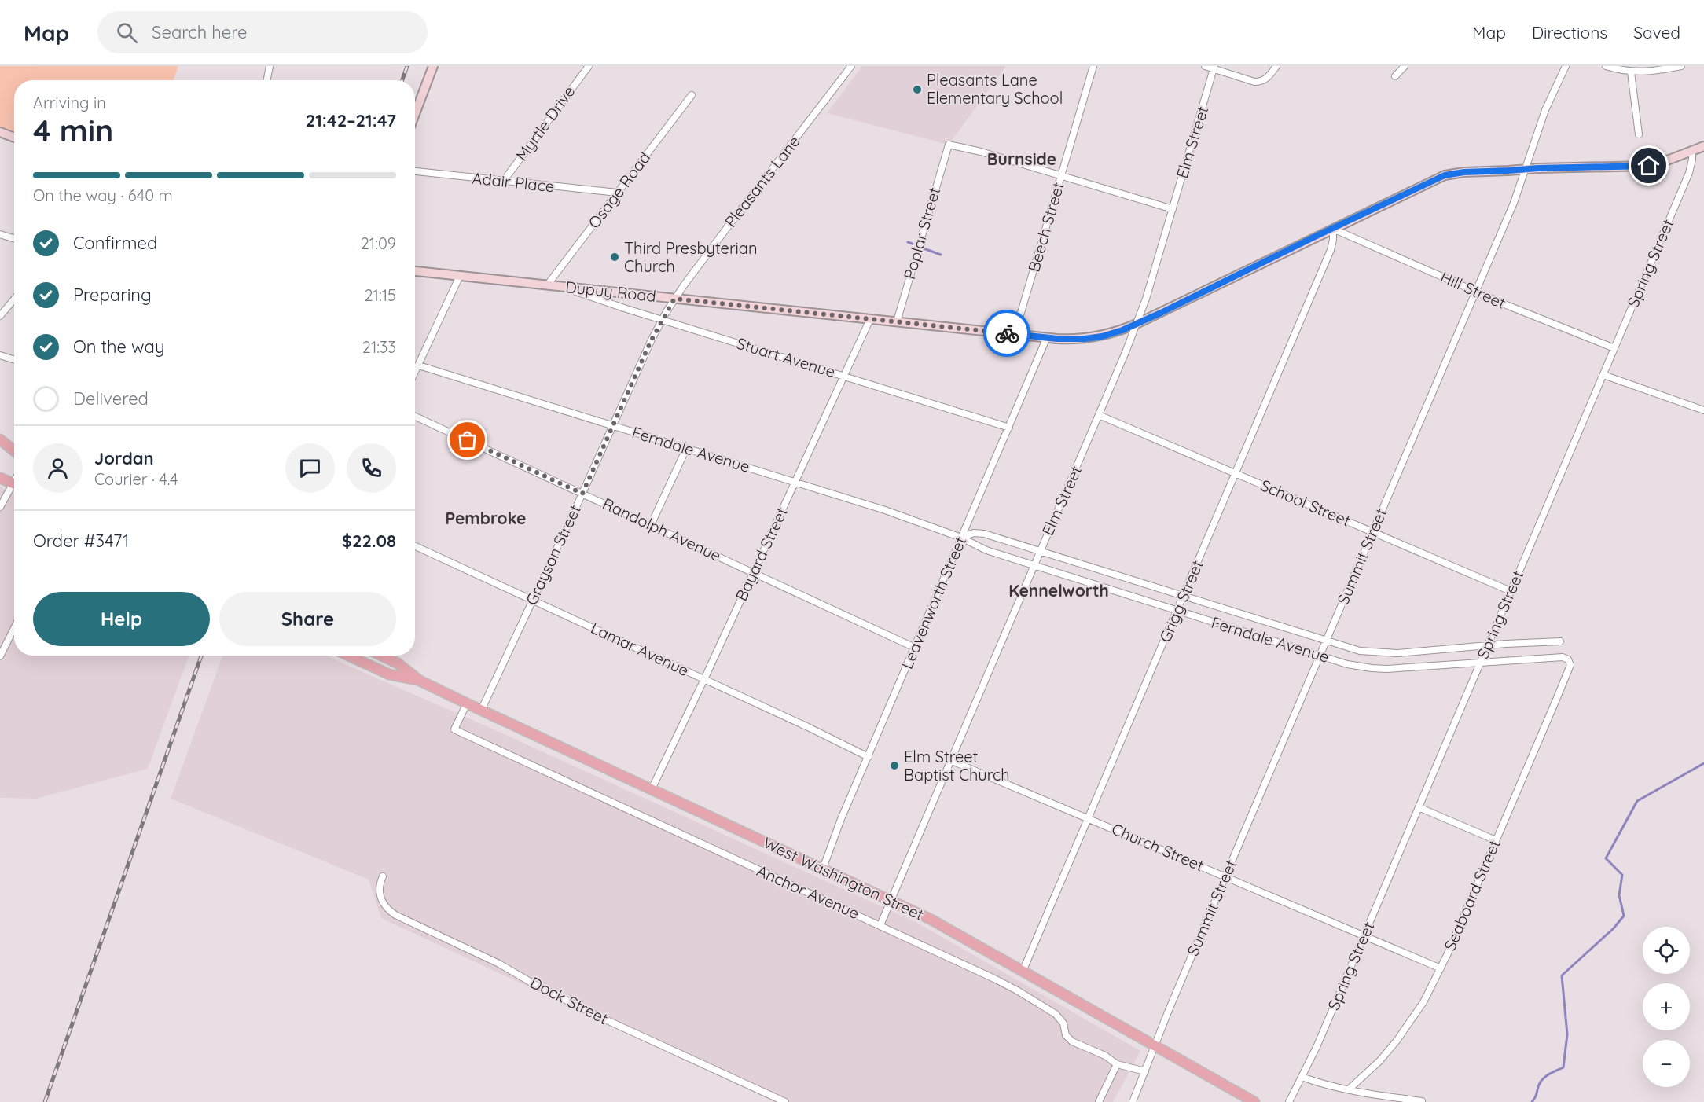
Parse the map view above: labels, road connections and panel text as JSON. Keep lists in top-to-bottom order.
{
  "streets": {
    "main road": ["West Washington Street"],
    "street": [
      "Myrtle Drive",
      "Elm Street",
      "Pleasants Lane",
      "Adair Place",
      "Osage Road",
      "Beech Street",
      "Poplar Street",
      "Spring Street",
      "Hill Street",
      "Dupuy Road",
      "Stuart Avenue",
      "Ferndale Avenue",
      "School Street",
      "Randolph Avenue",
      "Bayard Street",
      "Grayson Street",
      "Summit Street",
      "Grigg Street",
      "Leavenworth Street",
      "Lamar Avenue",
      "Church Street",
      "Anchor Avenue",
      "Seaboard Street",
      "Dock Street"
    ]
  },
  "crossings": [
    ["Myrtle Drive", "Adair Place"],
    ["Elm Street", "Dupuy Road"],
    ["Elm Street", "Ferndale Avenue"],
    ["Elm Street", "School Street"],
    ["Elm Street", "Church Street"],
    ["Elm Street", "West Washington Street"],
    ["Elm Street", "Anchor Avenue"],
    ["Pleasants Lane", "Dupuy Road"],
    ["Pleasants Lane", "Grayson Street"],
    ["Adair Place", "Osage Road"],
    ["Osage Road", "Dupuy Road"],
    ["Beech Street", "Poplar Street"],
    ["Beech Street", "Dupuy Road"],
    ["Poplar Street", "Dupuy Road"],
    ["Spring Street", "Hill Street"],
    ["Spring Street", "Dupuy Road"],
    ["Spring Street", "Ferndale Avenue"],
    ["Spring Street", "School Street"],
    ["Spring Street", "Church Street"],
    ["Hill Street", "Dupuy Road"],
    ["Hill Street", "Summit Street"],
    ["Hill Street", "Grigg Street"],
    ["Dupuy Road", "Stuart Avenue"],
    ["Dupuy Road", "Bayard Street"],
    ["Dupuy Road", "Grayson Street"],
    ["Dupuy Road", "Summit Street"],
    ["Dupuy Road", "Grigg Street"],
    ["Dupuy Road", "Leavenworth Street"],
    ["Stuart Avenue", "Bayard Street"],
    ["Stuart Avenue", "Grayson Street"],
    ["Stuart Avenue", "Leavenworth Street"],
    ["Ferndale Avenue", "Bayard Street"],
    ["Ferndale Avenue", "Grayson Street"],
    ["Ferndale Avenue", "Summit Street"],
    ["Ferndale Avenue", "Grigg Street"],
    ["Ferndale Avenue", "Leavenworth Street"],
    ["Ferndale Avenue", "Seaboard Street"],
    ["School Street", "Summit Street"],
    ["School Street", "Grigg Street"],
    ["Randolph Avenue", "Bayard Street"],
    ["Randolph Avenue", "Grayson Street"],
    ["Randolph Avenue", "Leavenworth Street"],
    ["Bayard Street", "Lamar Avenue"],
    ["Bayard Street", "West Washington Street"],
    ["Grayson Street", "Lamar Avenue"],
    ["Grayson Street", "West Washington Street"],
    ["Summit Street", "Church Street"],
    ["Summit Street", "West Washington Street"],
    ["Summit Street", "Anchor Avenue"],
    ["Grigg Street", "Church Street"],
    ["Grigg Street", "West Washington Street"],
    ["Leavenworth Street", "Lamar Avenue"],
    ["Leavenworth Street", "West Washington Street"],
    ["Church Street", "Seaboard Street"],
    ["West Washington Street", "Anchor Avenue"]
  ],
  "districts": ["Burnside", "Pembroke", "Kennelworth"],
  "places": ["Pleasants Lane Elementary School", "Third Presbyterian Church", "Elm Street Baptist Church"],
  "page": {
    "header": "Map",
    "search": "Search here",
    "nav": ["Map", "Directions", "Saved"],
    "heading": ["4 min", "Arriving in", "21:42–21:47"],
    "panel": [
      "Jordan",
      "Courier · 4.4",
      "Order #3471",
      "$22.08"
    ],
    "bar": "On the way · 640 m",
    "list": [
      ["Confirmed", "21:09"],
      ["Preparing", "21:15"],
      ["On the way", "21:33"],
      "Delivered"
    ],
    "buttons": ["Help", "Share"],
    "map_buttons": ["+", "−"]
  }
}
